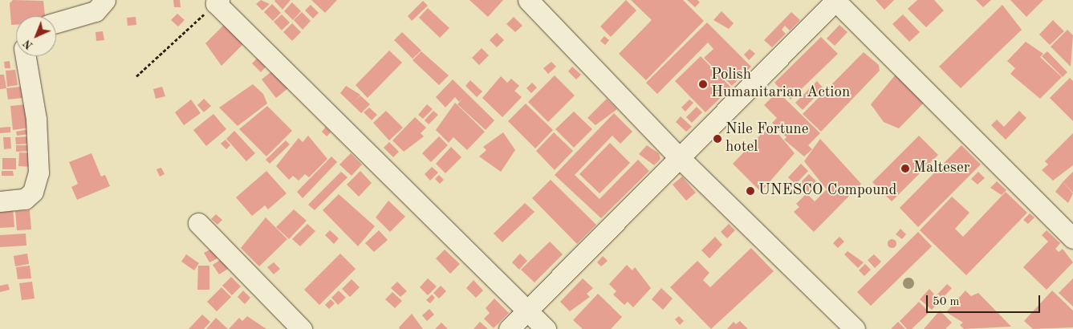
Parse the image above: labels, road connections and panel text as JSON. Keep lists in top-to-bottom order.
{
  "places": [
    "Polish Humanitarian Action",
    "Nile Fortune hotel",
    "Malteser",
    "UNESCO Compound"
  ],
  "scale_bar": "50 m",
  "north": "bottom left"
}
